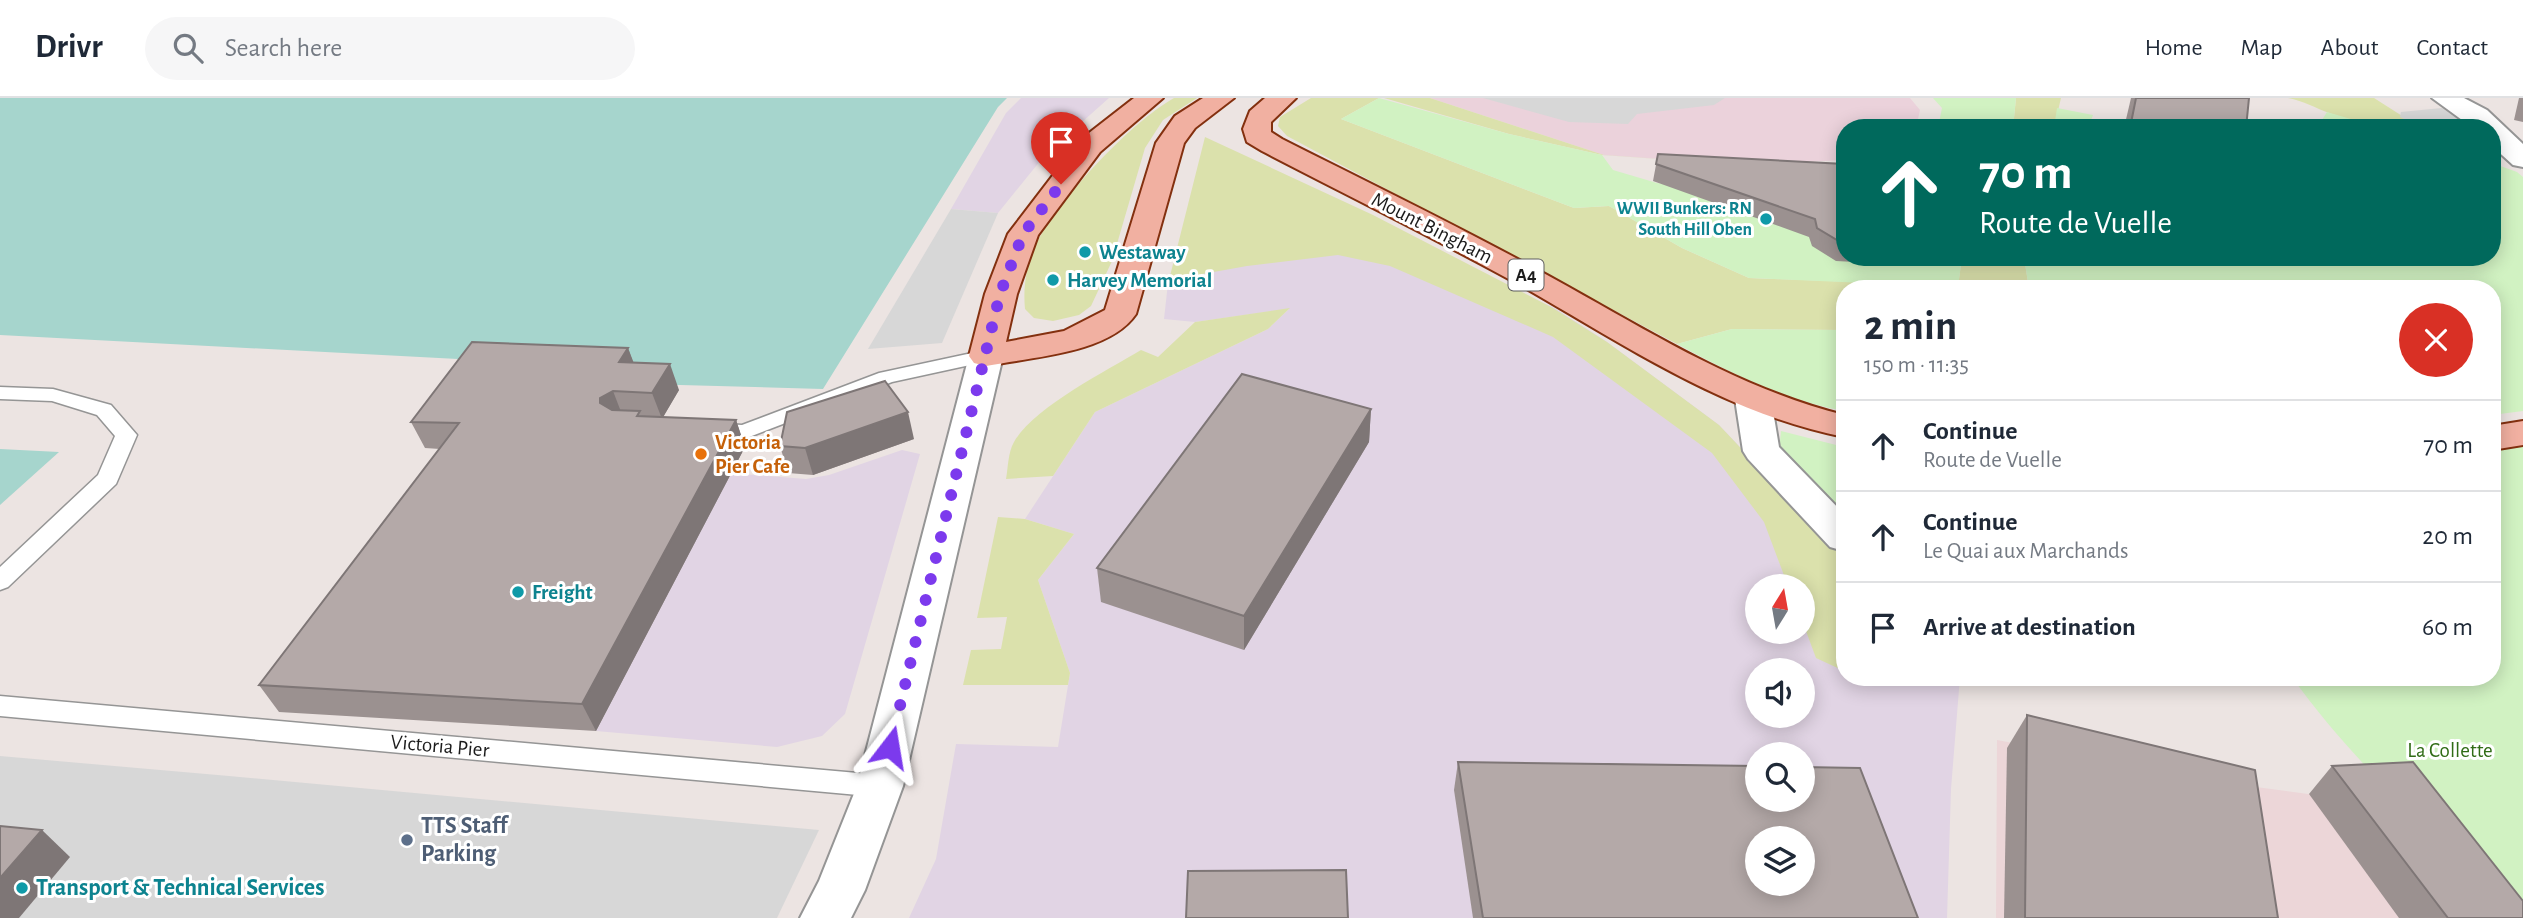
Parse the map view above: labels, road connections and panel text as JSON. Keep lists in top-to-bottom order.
{
  "streets": {
    "main road": ["Mount Bingham", "A4"],
    "lane": ["Victoria Pier"]
  },
  "parks": ["La Collette"],
  "places": [
    "WWII Bunkers: RN South Hill Oben",
    "Westaway",
    "Harvey Memorial",
    "Victoria Pier Cafe",
    "Freight",
    "TTS Staff Parking",
    "Transport & Technical Services"
  ],
  "north": "top",
  "page": {
    "header": "Drivr",
    "search": "Search here",
    "nav": [
      "Home",
      "Map",
      "About",
      "Contact"
    ],
    "turn": ["70 m", "Route de Vuelle"],
    "heading": ["2 min", "150 m · 11:35"],
    "list": [
      {
        "name": "Continue",
        "note": "Route de Vuelle",
        "value": "70 m"
      },
      {
        "name": "Continue",
        "note": "Le Quai aux Marchands",
        "value": "20 m"
      },
      {
        "name": "Arrive at destination",
        "value": "60 m"
      }
    ]
  }
}
